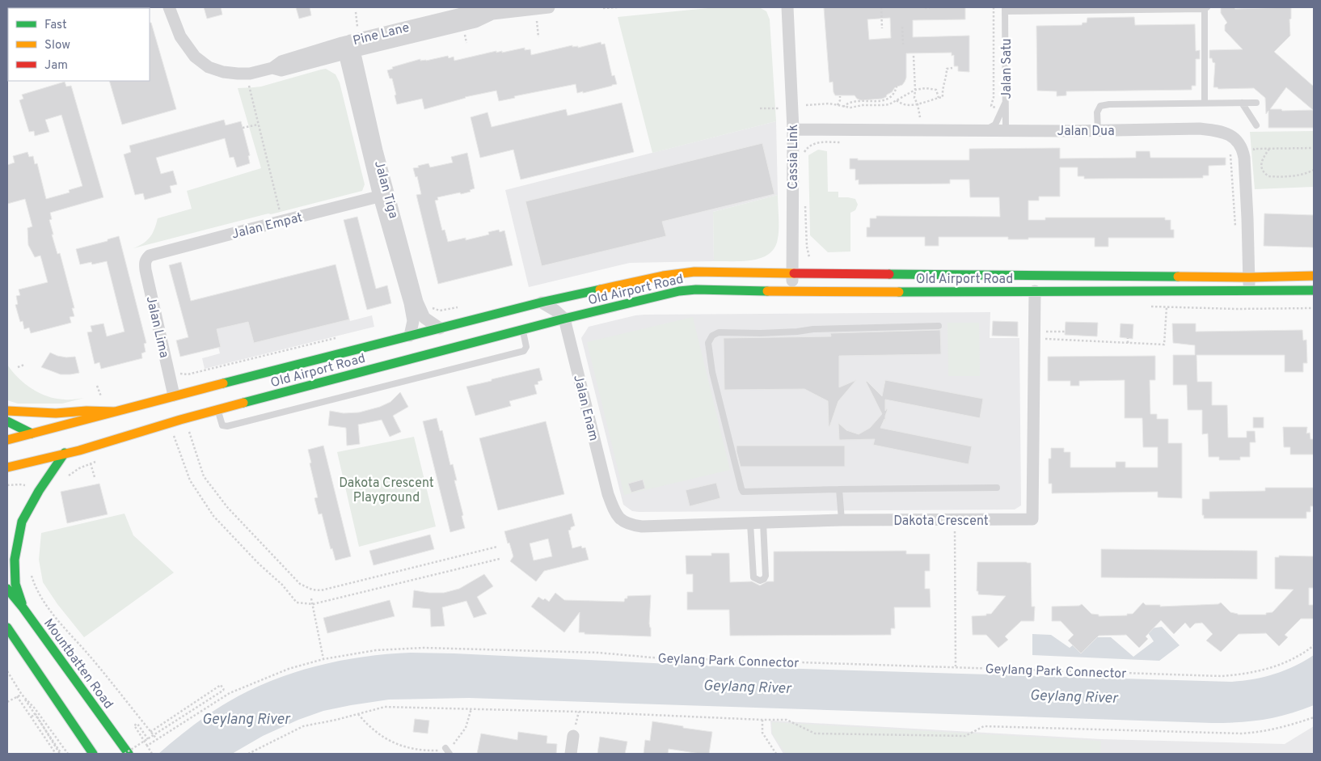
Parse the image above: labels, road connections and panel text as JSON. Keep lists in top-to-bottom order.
{
  "streets": {
    "main road": ["Old Airport Road", "Mountbatten Road"],
    "street": [
      "Pine Lane",
      "Jalan Dua",
      "Cassia Link",
      "Jalan Tiga",
      "Jalan Empat",
      "Jalan Lima",
      "Jalan Enam",
      "Dakota Crescent"
    ],
    "lane": ["Jalan Satu"],
    "path": ["Geylang Park Connector"]
  },
  "crossings": [
    ["Pine Lane", "Jalan Tiga"],
    ["Jalan Satu", "Jalan Dua"],
    ["Jalan Dua", "Cassia Link"],
    ["Jalan Dua", "Old Airport Road"],
    ["Cassia Link", "Old Airport Road"],
    ["Jalan Tiga", "Jalan Empat"],
    ["Jalan Tiga", "Old Airport Road"],
    ["Jalan Empat", "Jalan Lima"],
    ["Old Airport Road", "Jalan Lima"],
    ["Old Airport Road", "Jalan Enam"],
    ["Old Airport Road", "Dakota Crescent"],
    ["Jalan Enam", "Dakota Crescent"]
  ],
  "water": ["Geylang River"],
  "parks": ["Dakota Crescent Playground"],
  "legend": ["Fast", "Slow", "Jam"]
}
